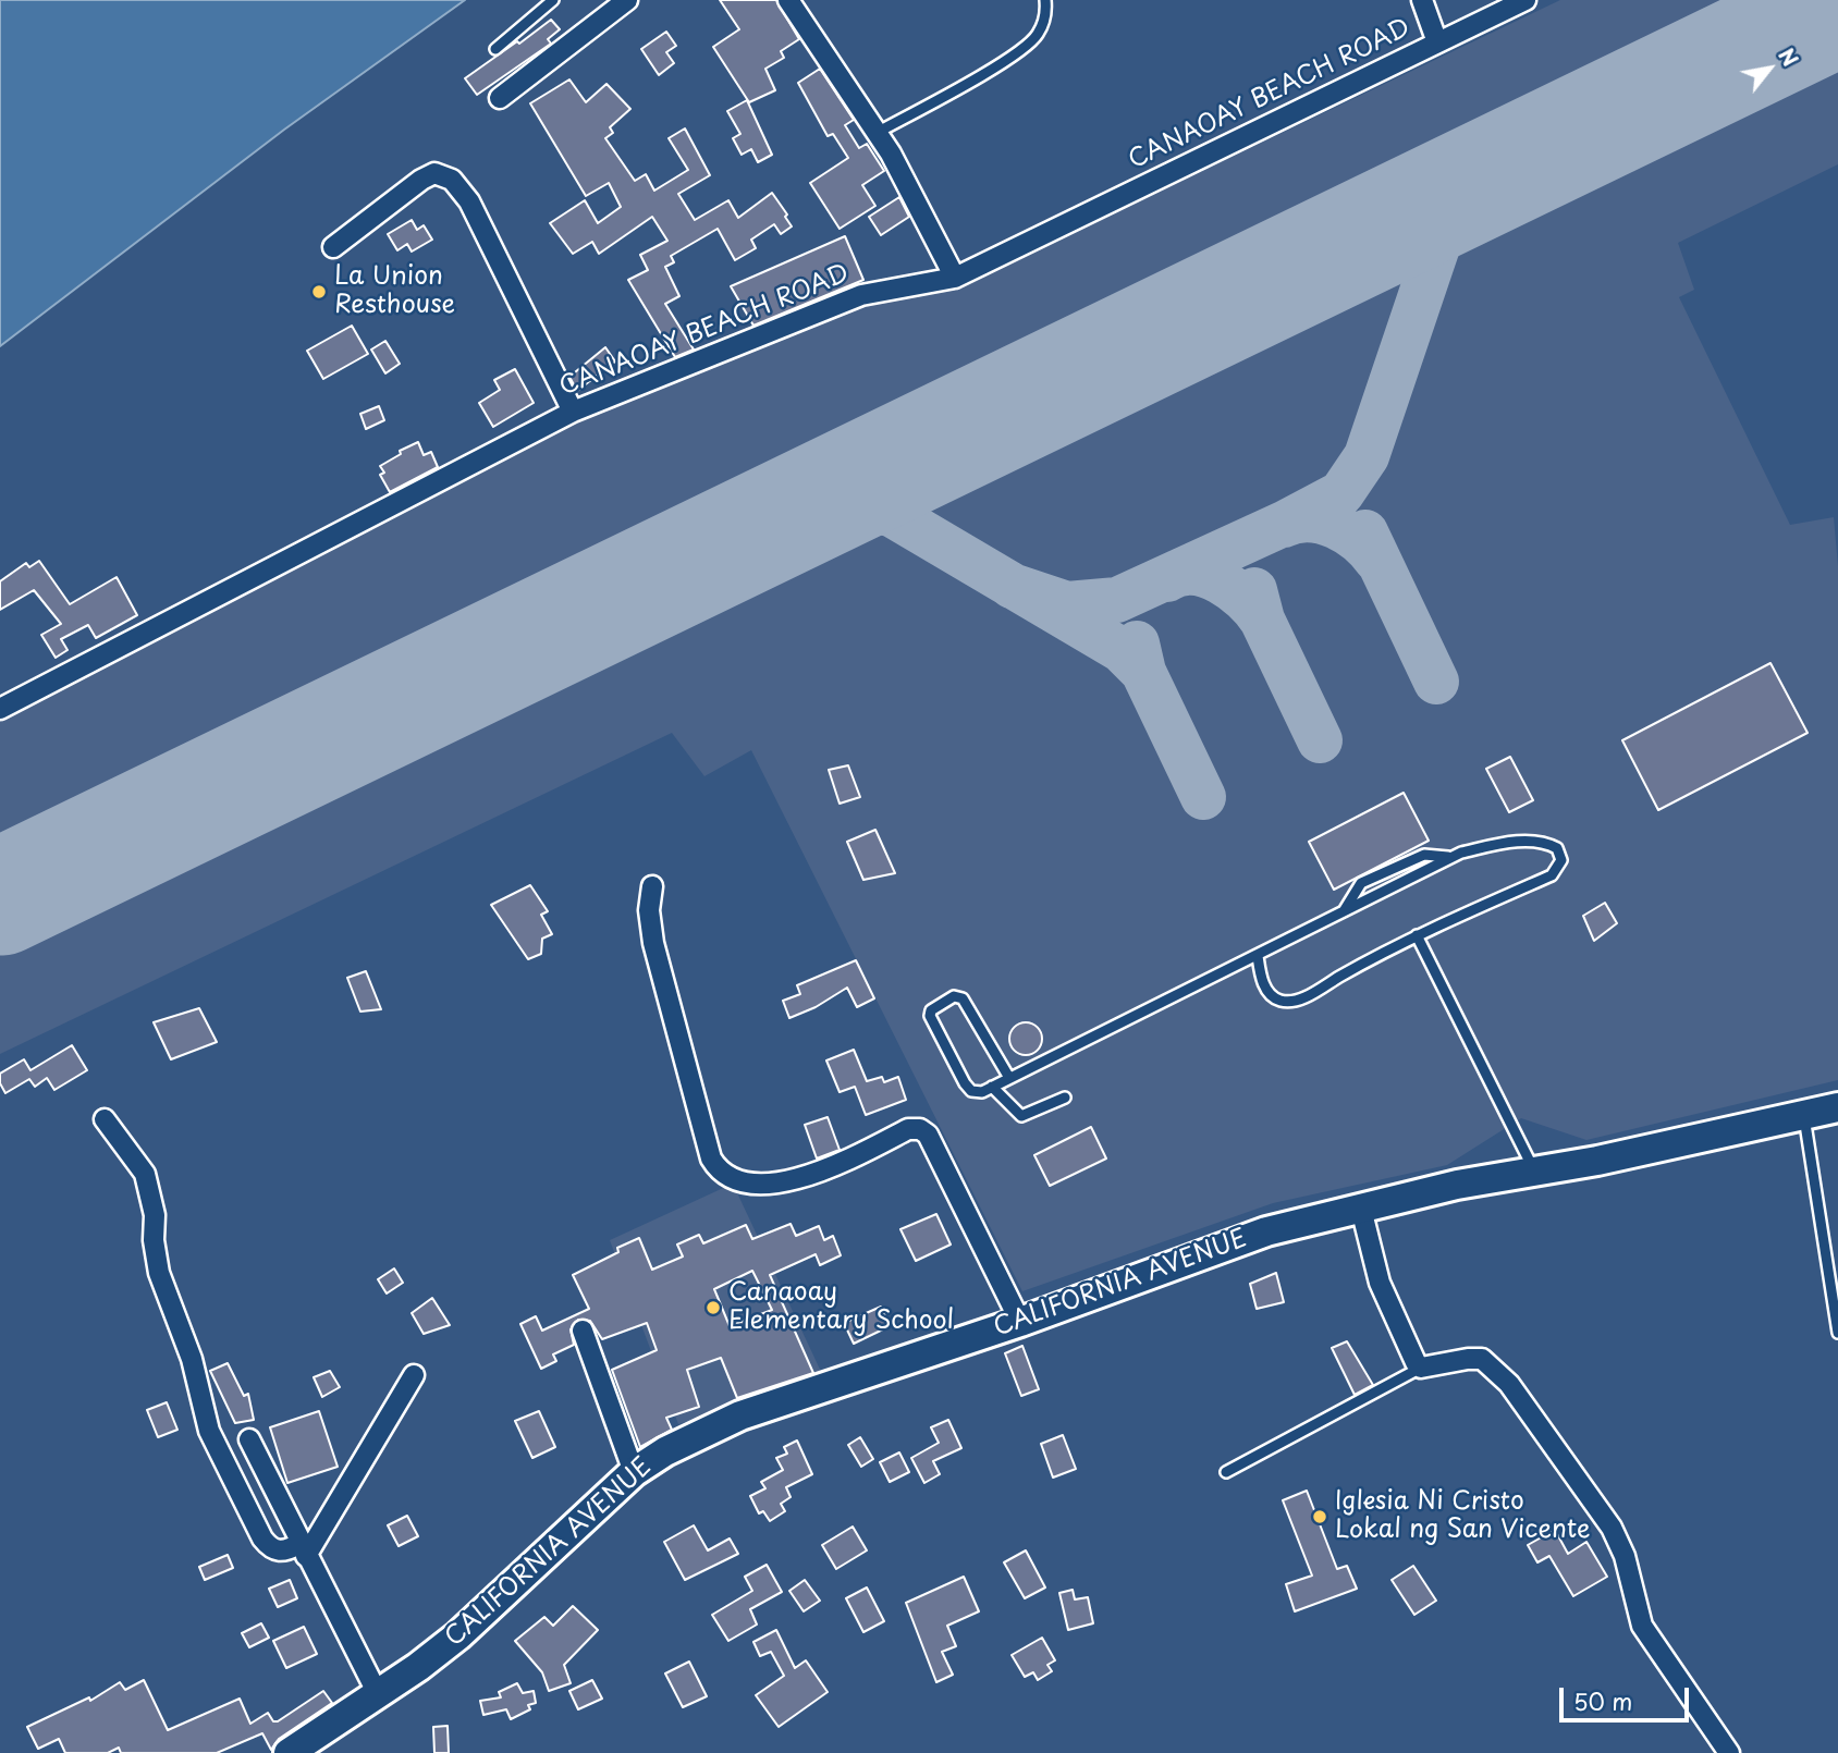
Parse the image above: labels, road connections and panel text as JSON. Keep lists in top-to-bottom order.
{
  "streets": {
    "street": ["CANAOAY BEACH ROAD", "CALIFORNIA AVENUE"]
  },
  "places": ["La Union Resthouse", "Canaoay Elementary School", "Iglesia Ni Cristo Lokal ng San Vicente"],
  "scale_bar": "50 m",
  "north": "top right"
}
